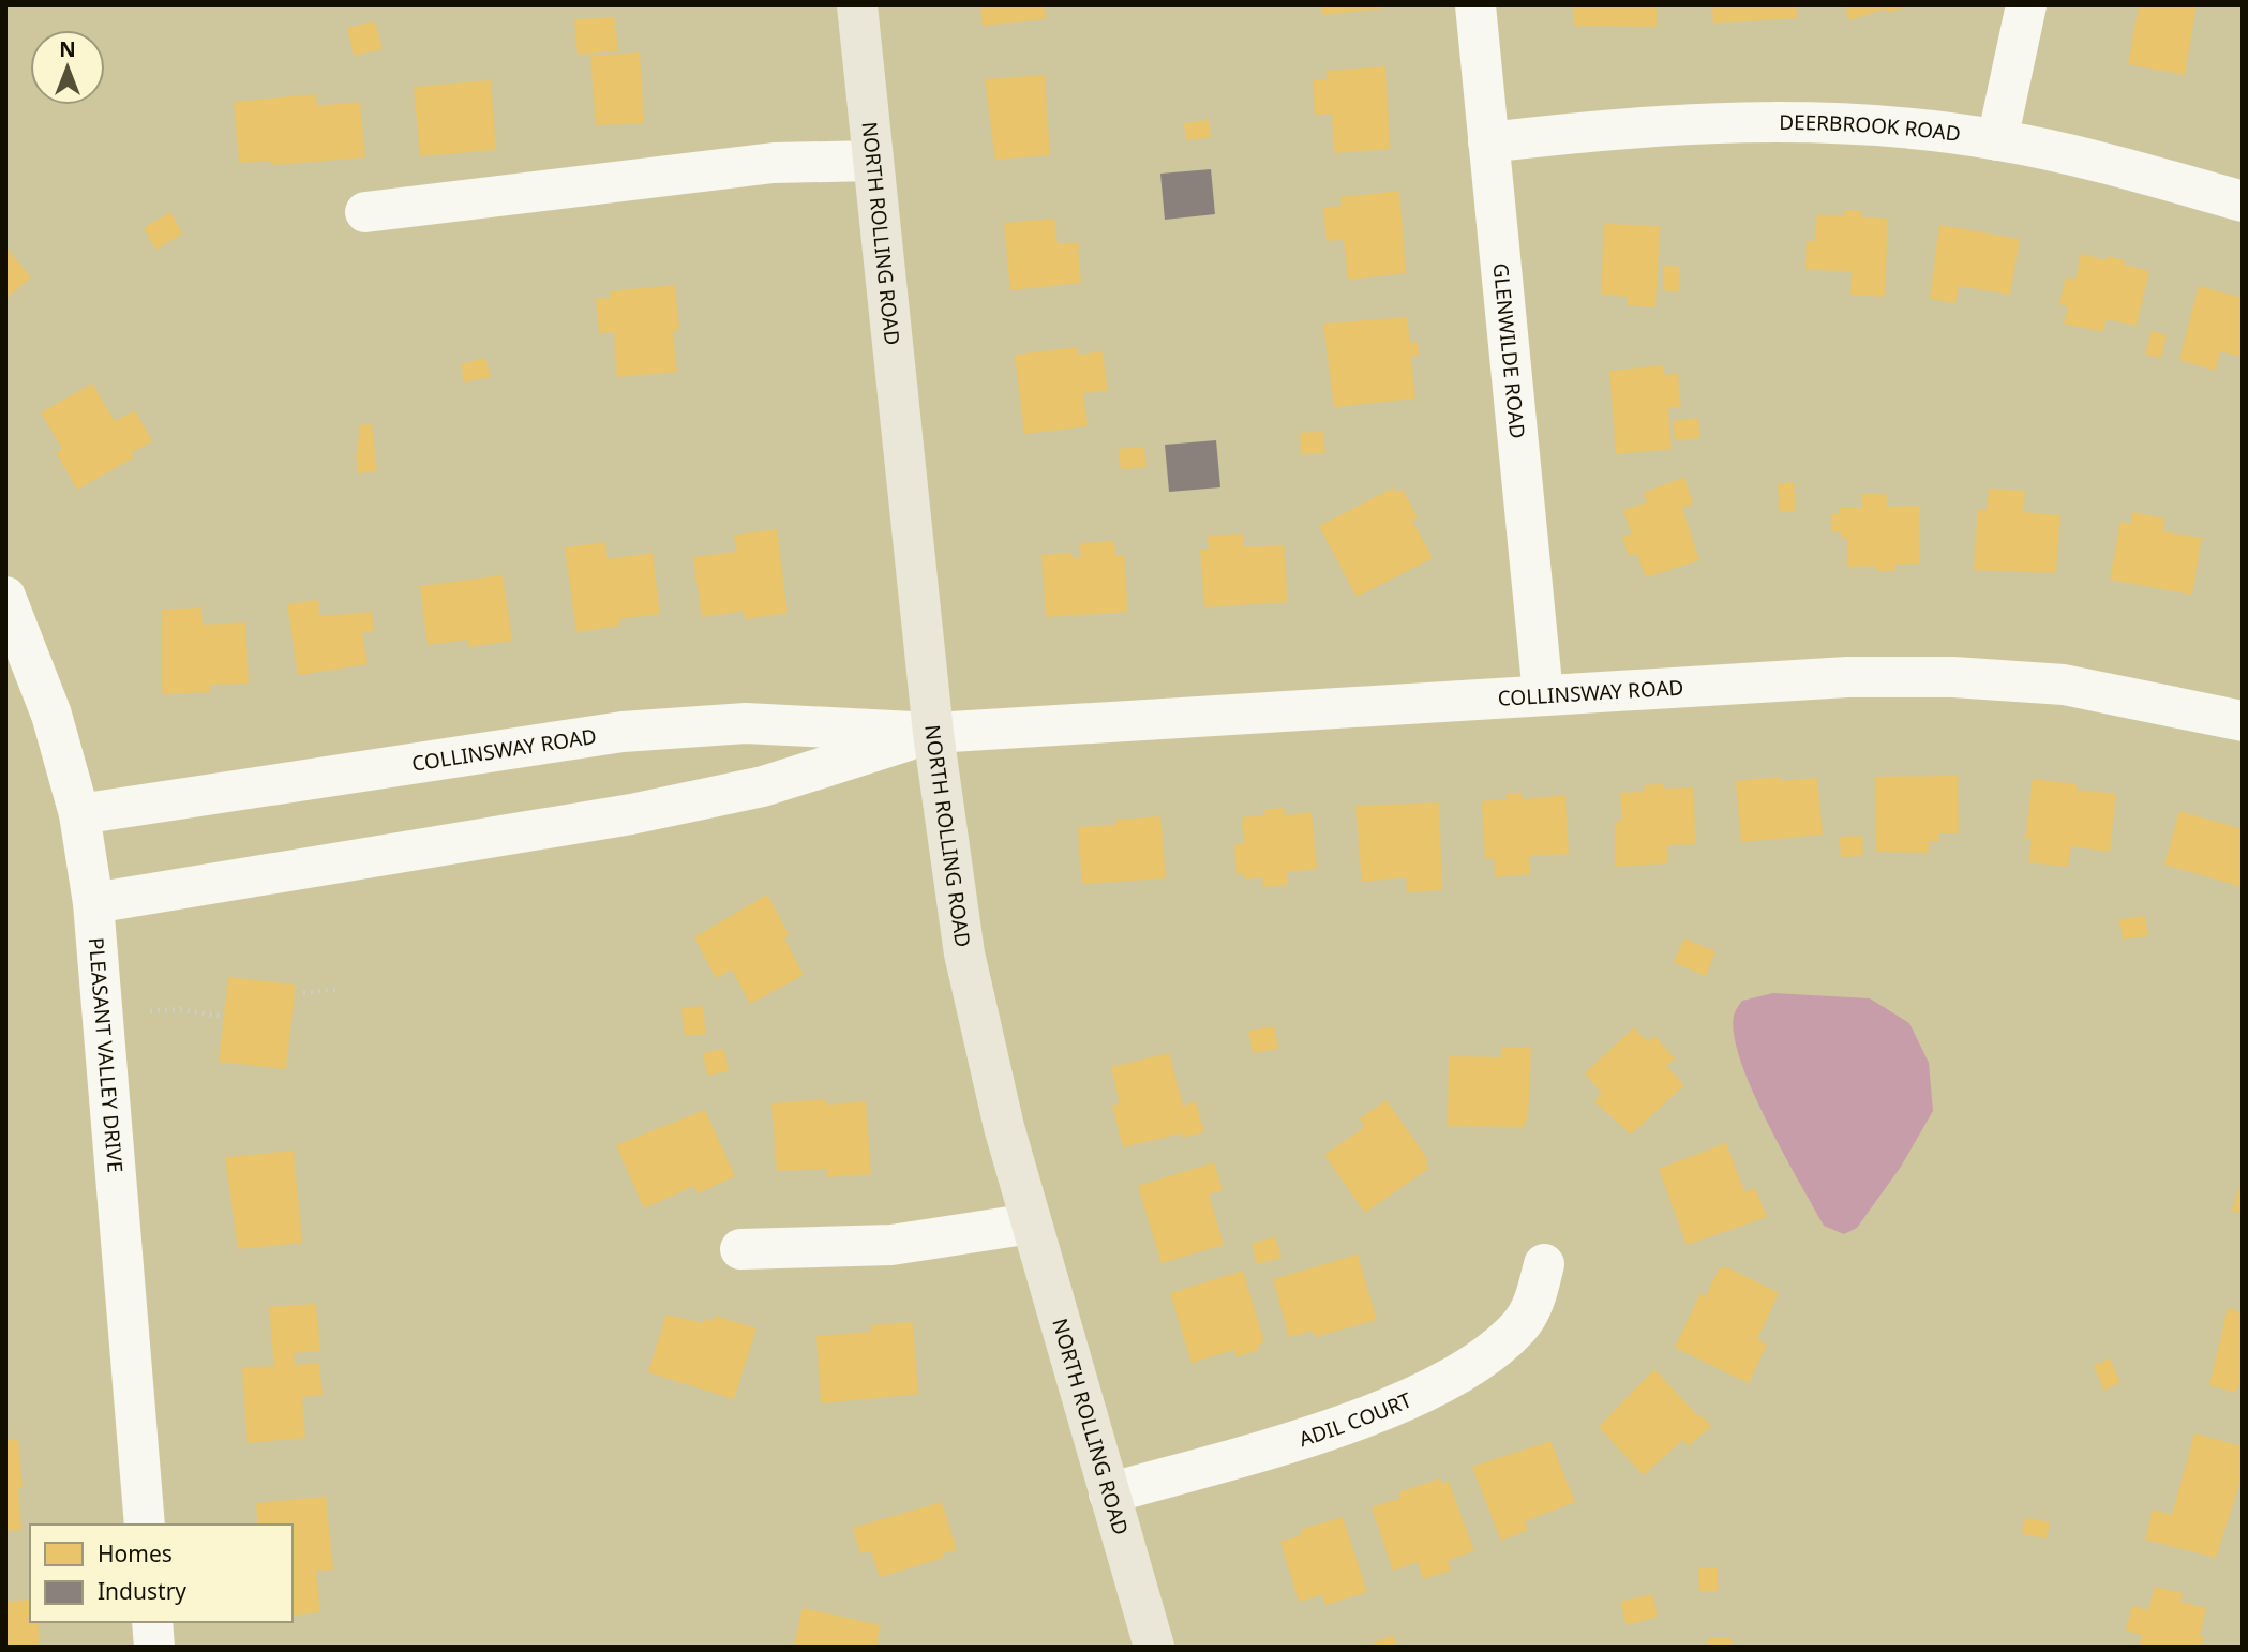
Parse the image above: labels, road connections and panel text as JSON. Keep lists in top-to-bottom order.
{
  "streets": {
    "main road": ["NORTH ROLLING ROAD"],
    "street": [
      "DEERBROOK ROAD",
      "GLENWILDE ROAD",
      "COLLINSWAY ROAD",
      "PLEASANT VALLEY DRIVE",
      "ADIL COURT"
    ]
  },
  "crossings": [
    ["DEERBROOK ROAD", "GLENWILDE ROAD"],
    ["NORTH ROLLING ROAD", "COLLINSWAY ROAD"],
    ["NORTH ROLLING ROAD", "ADIL COURT"],
    ["GLENWILDE ROAD", "COLLINSWAY ROAD"],
    ["COLLINSWAY ROAD", "PLEASANT VALLEY DRIVE"]
  ],
  "legend": ["Homes", "Industry"],
  "north": "top"
}
